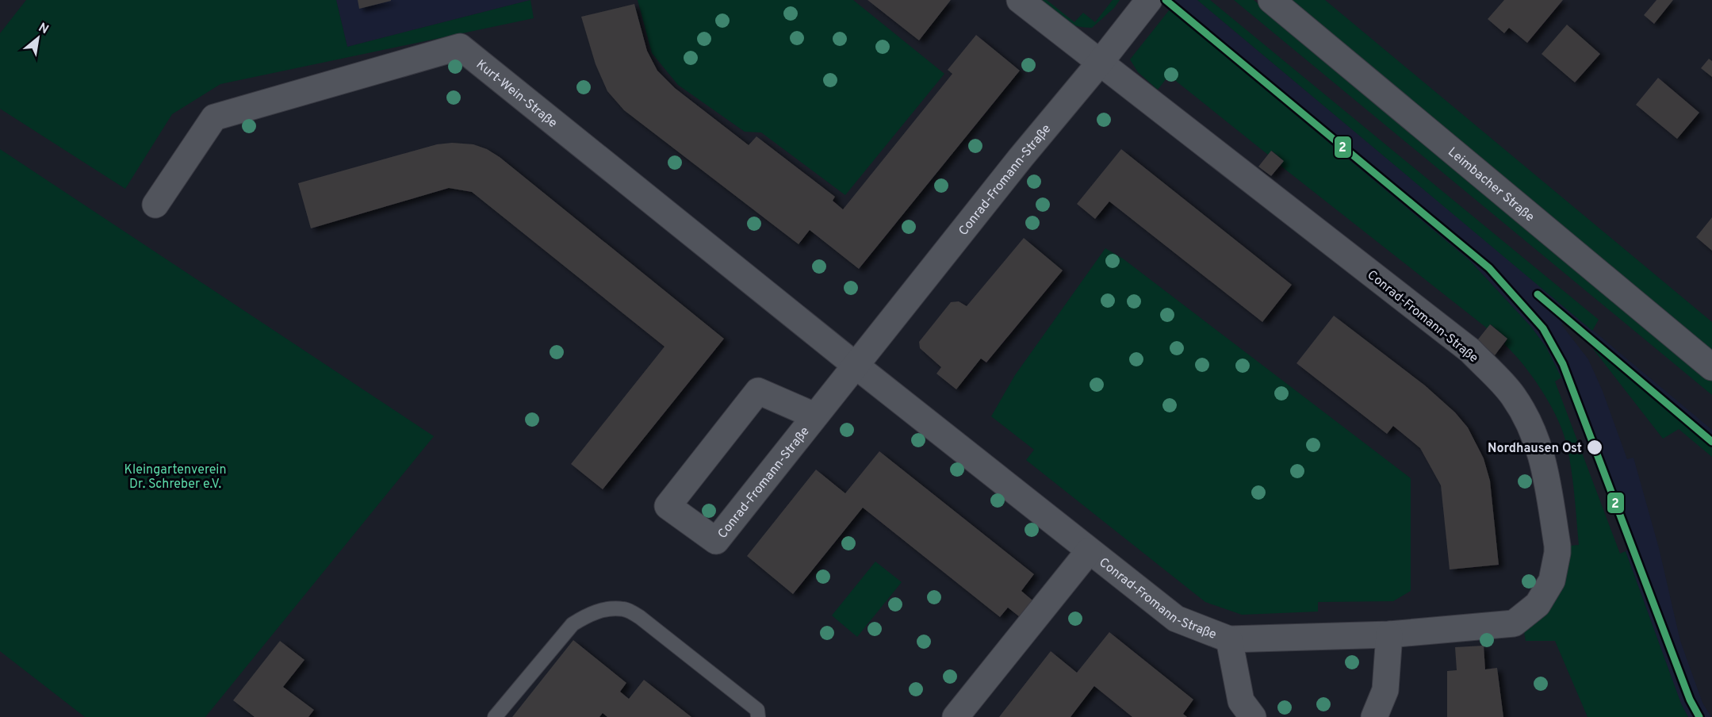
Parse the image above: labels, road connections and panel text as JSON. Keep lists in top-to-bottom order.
{
  "streets": {
    "street": ["Kurt-Wein-Straße", "Conrad-Fromann-Straße", "Leimbacher Straße"]
  },
  "crossings": [
    ["Kurt-Wein-Straße", "Conrad-Fromann-Straße"]
  ],
  "parks": ["Kleingartenverein Dr. Schreber e.V."],
  "places": ["Nordhausen Ost"],
  "lines": ["transit line 2"],
  "north": "top right"
}
